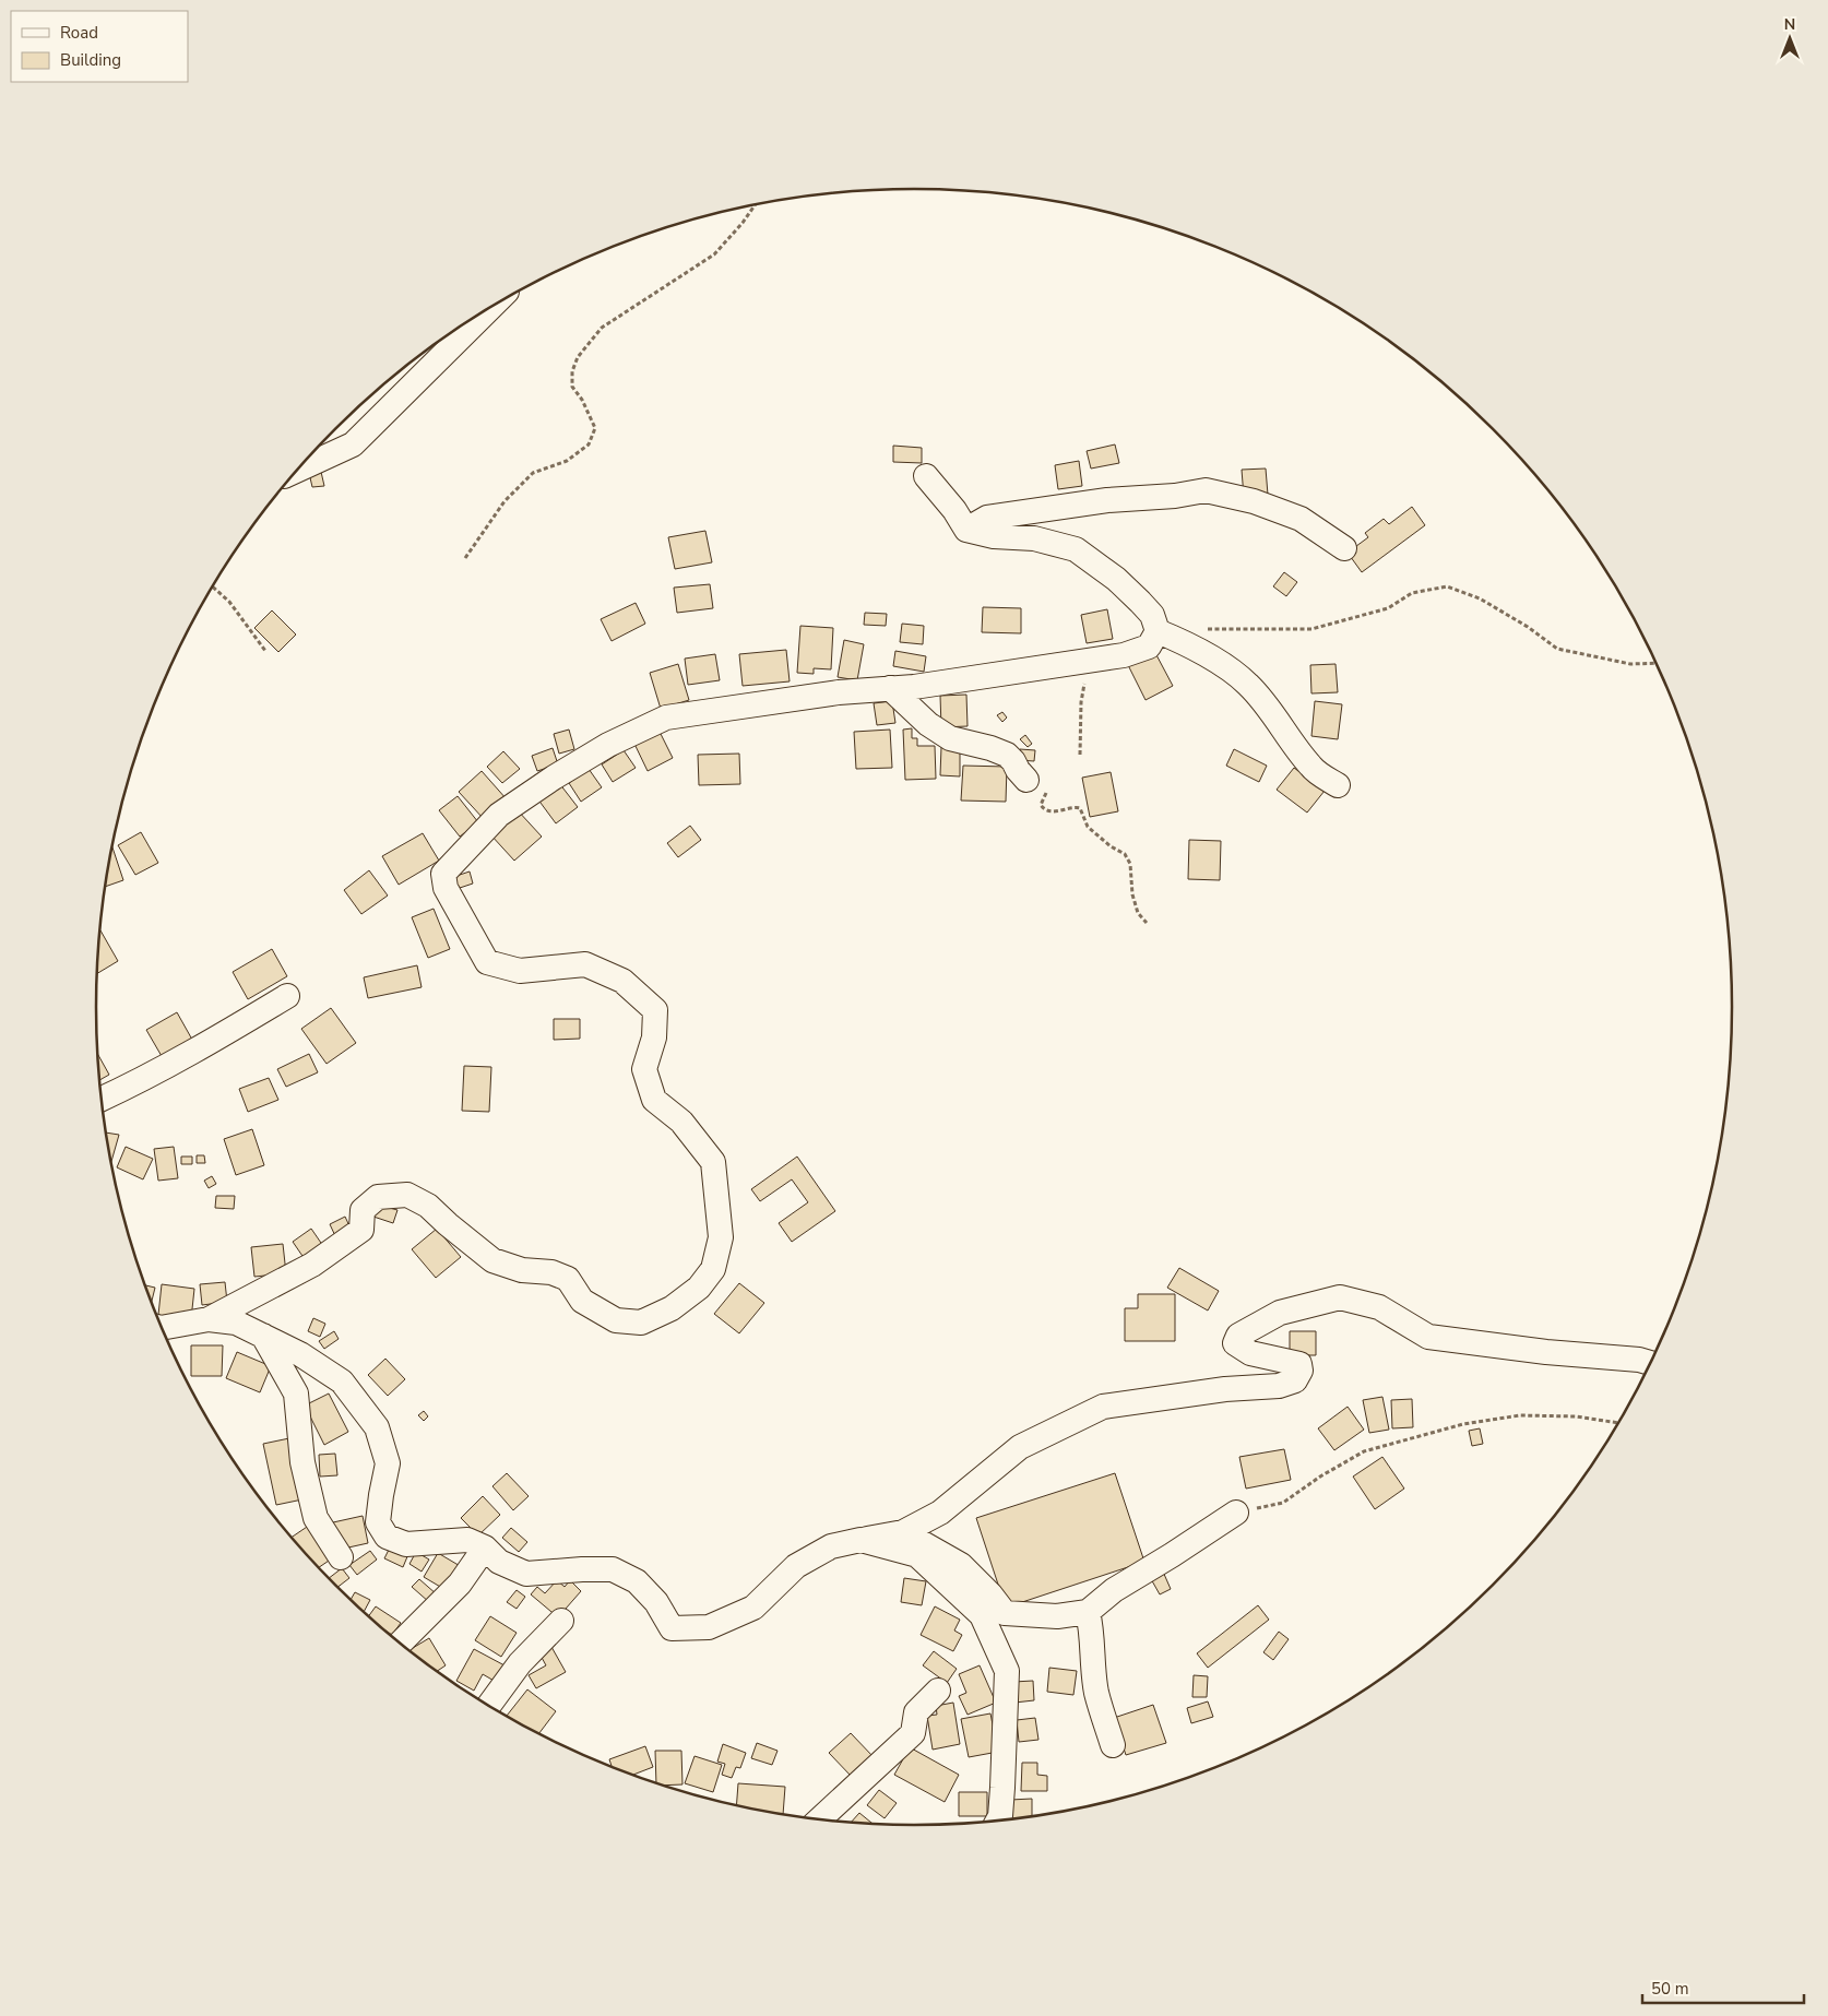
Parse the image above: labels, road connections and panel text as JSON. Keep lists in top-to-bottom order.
{
  "legend": ["Road", "Building"],
  "scale_bar": "50 m",
  "north": "top"
}
